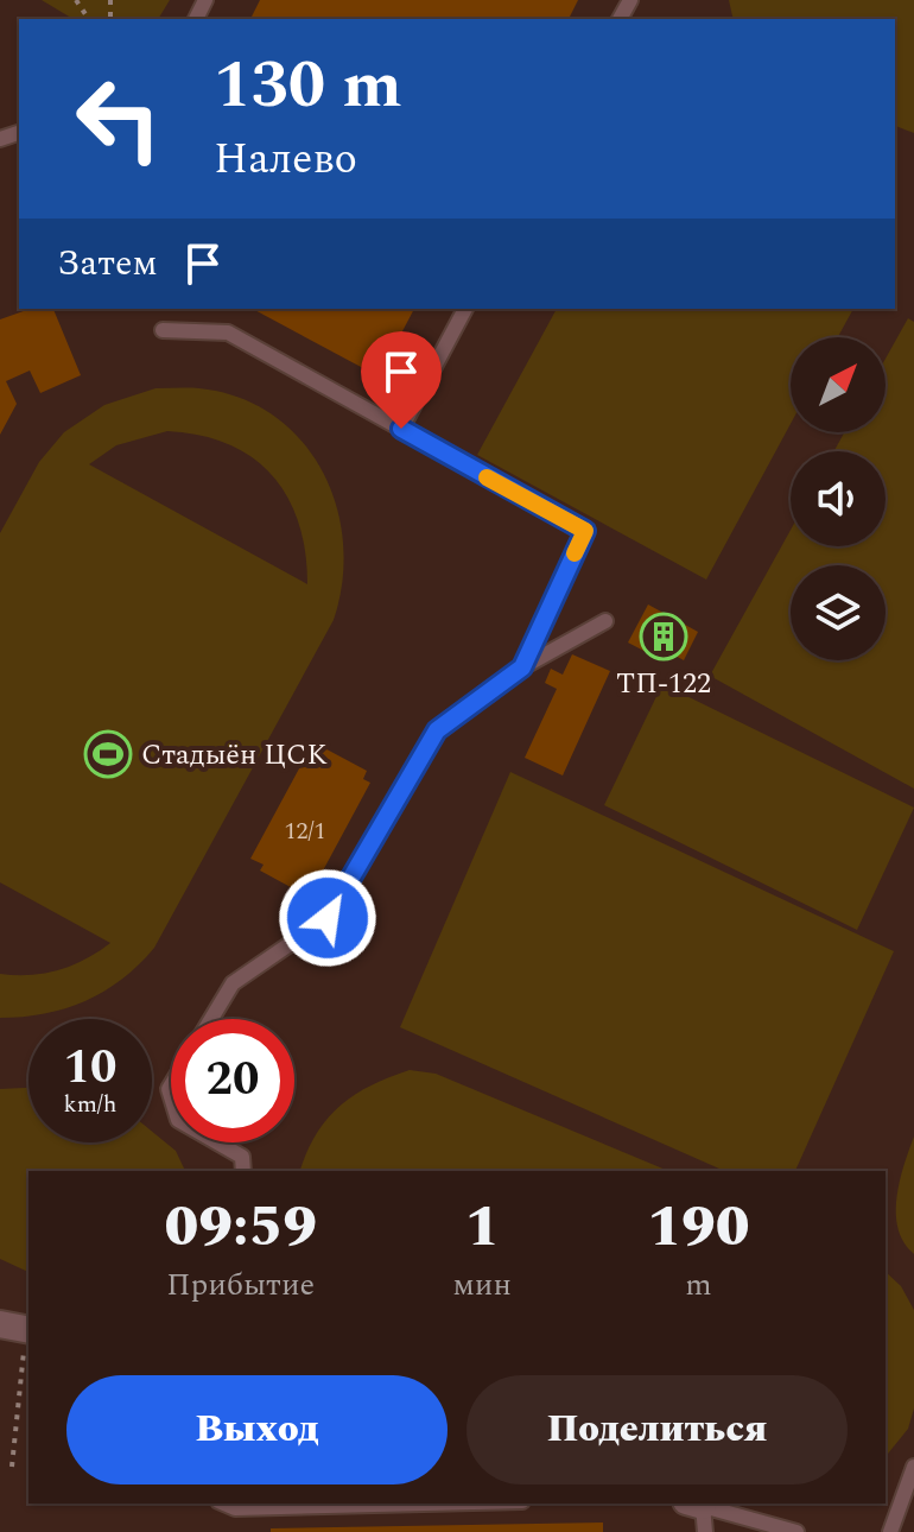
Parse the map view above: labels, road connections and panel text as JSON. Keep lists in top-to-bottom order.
{
  "places": {
    "building": ["ТП-122"],
    "sports": ["Стадыён ЦСК"]
  },
  "house_numbers": ["12/1"],
  "north": "top right",
  "page": {
    "turn": ["130 m", "Налево"],
    "then": "Затем",
    "speed": "10 km/h",
    "limit": "20",
    "eta": [
      "09:59",
      "Прибытие",
      "1",
      "мин",
      "190",
      "m"
    ],
    "buttons": ["Выход", "Поделиться"]
  }
}
